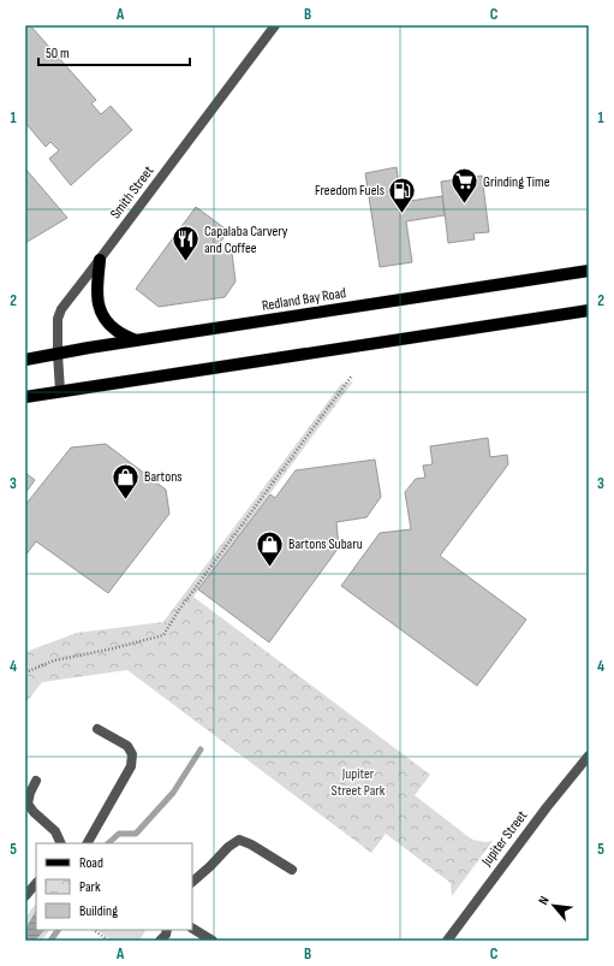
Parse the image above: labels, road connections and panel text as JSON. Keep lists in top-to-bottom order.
{
  "streets": {
    "main road": ["Redland Bay Road"],
    "street": ["Smith Street", "Jupiter Street"]
  },
  "crossings": [
    ["Smith Street", "Redland Bay Road"]
  ],
  "parks": ["Jupiter Street Park"],
  "places": {
    "supermarket": ["Grinding Time"],
    "fuel station": ["Freedom Fuels"],
    "restaurant": ["Capalaba Carvery and Coffee"],
    "shop": ["Bartons", "Bartons Subaru"]
  },
  "legend": ["Road", "Park", "Building"],
  "scale_bar": "50 m",
  "north": "top left",
  "grid": {
    "columns": ["A", "B", "C"],
    "rows": [
      "1",
      "2",
      "3",
      "4",
      "5"
    ]
  }
}
